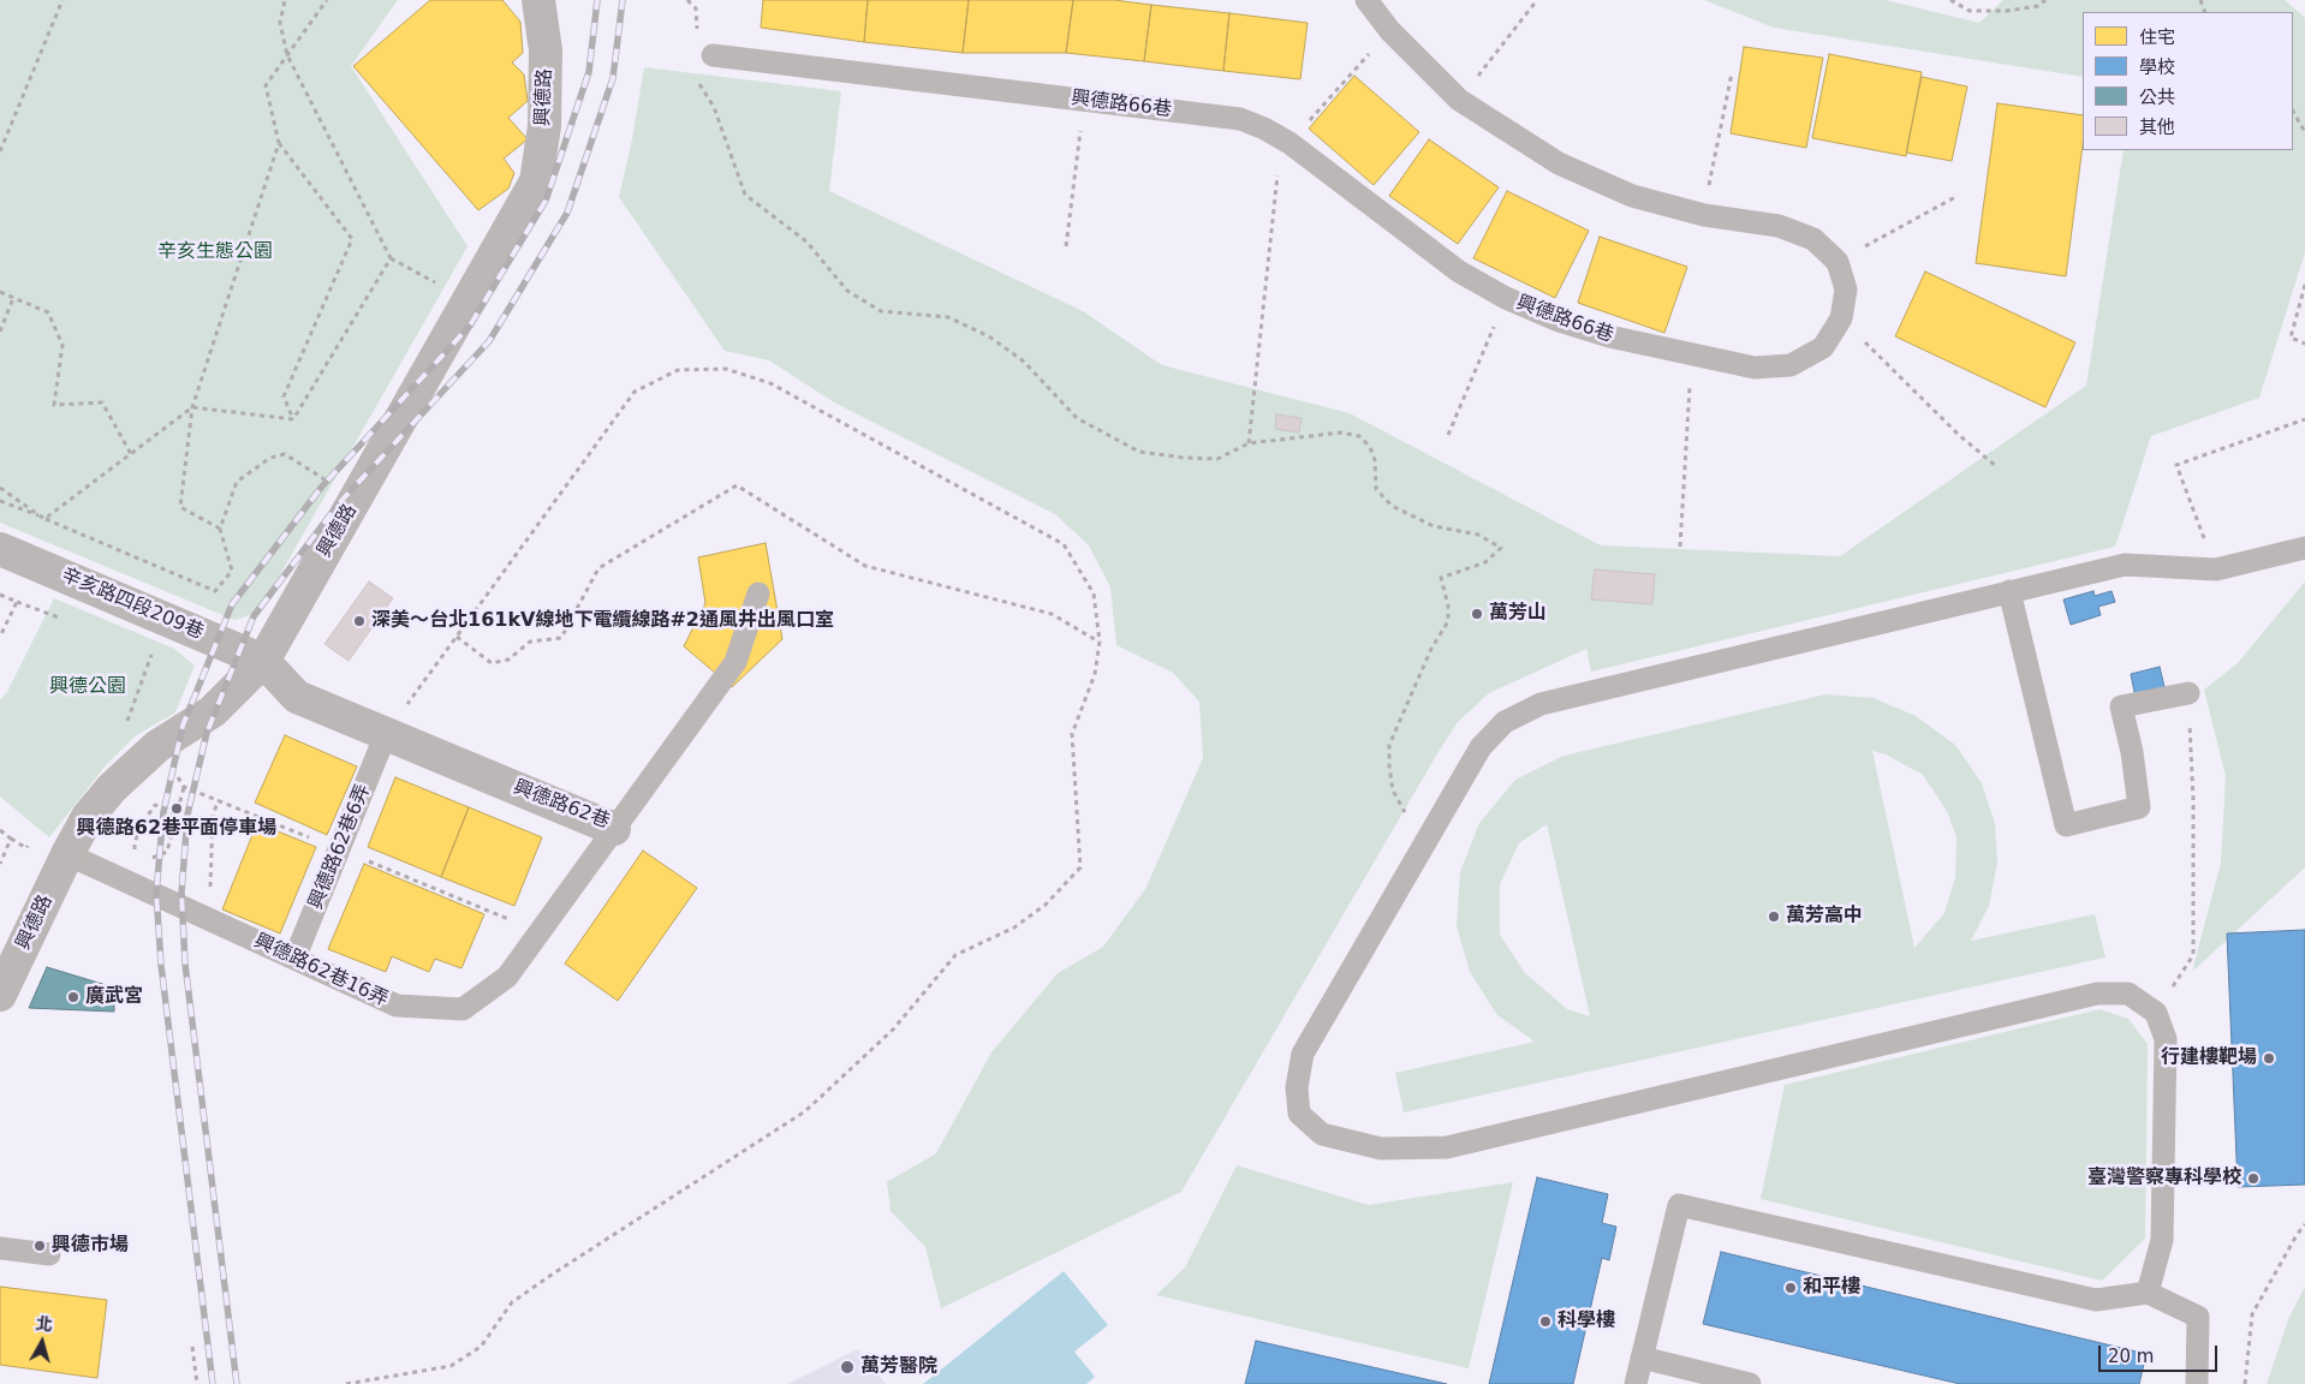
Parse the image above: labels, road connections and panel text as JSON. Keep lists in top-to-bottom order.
{
  "streets": {
    "street": ["興德路", "辛亥路四段209巷", "興德路62巷"],
    "lane": ["興德路66巷", "興德路62巷6弄", "興德路62巷16弄"]
  },
  "crossings": [
    ["興德路", "辛亥路四段209巷"],
    ["興德路", "興德路62巷"],
    ["興德路", "興德路62巷16弄"],
    ["辛亥路四段209巷", "興德路62巷"],
    ["興德路62巷", "興德路62巷6弄"],
    ["興德路62巷", "興德路62巷16弄"],
    ["興德路62巷6弄", "興德路62巷16弄"]
  ],
  "parks": ["辛亥生態公園", "興德公園"],
  "places": [
    "萬芳山",
    "深美～台北161kV線地下電纜線路#2通風井出風口室",
    "興德路62巷平面停車場",
    "萬芳高中",
    "廣武宮",
    "行建樓靶場",
    "臺灣警察專科學校",
    "興德市場",
    "和平樓",
    "科學樓",
    "萬芳醫院"
  ],
  "legend": [
    "住宅",
    "學校",
    "公共",
    "其他"
  ],
  "scale_bar": "20 m",
  "north": "top"
}
